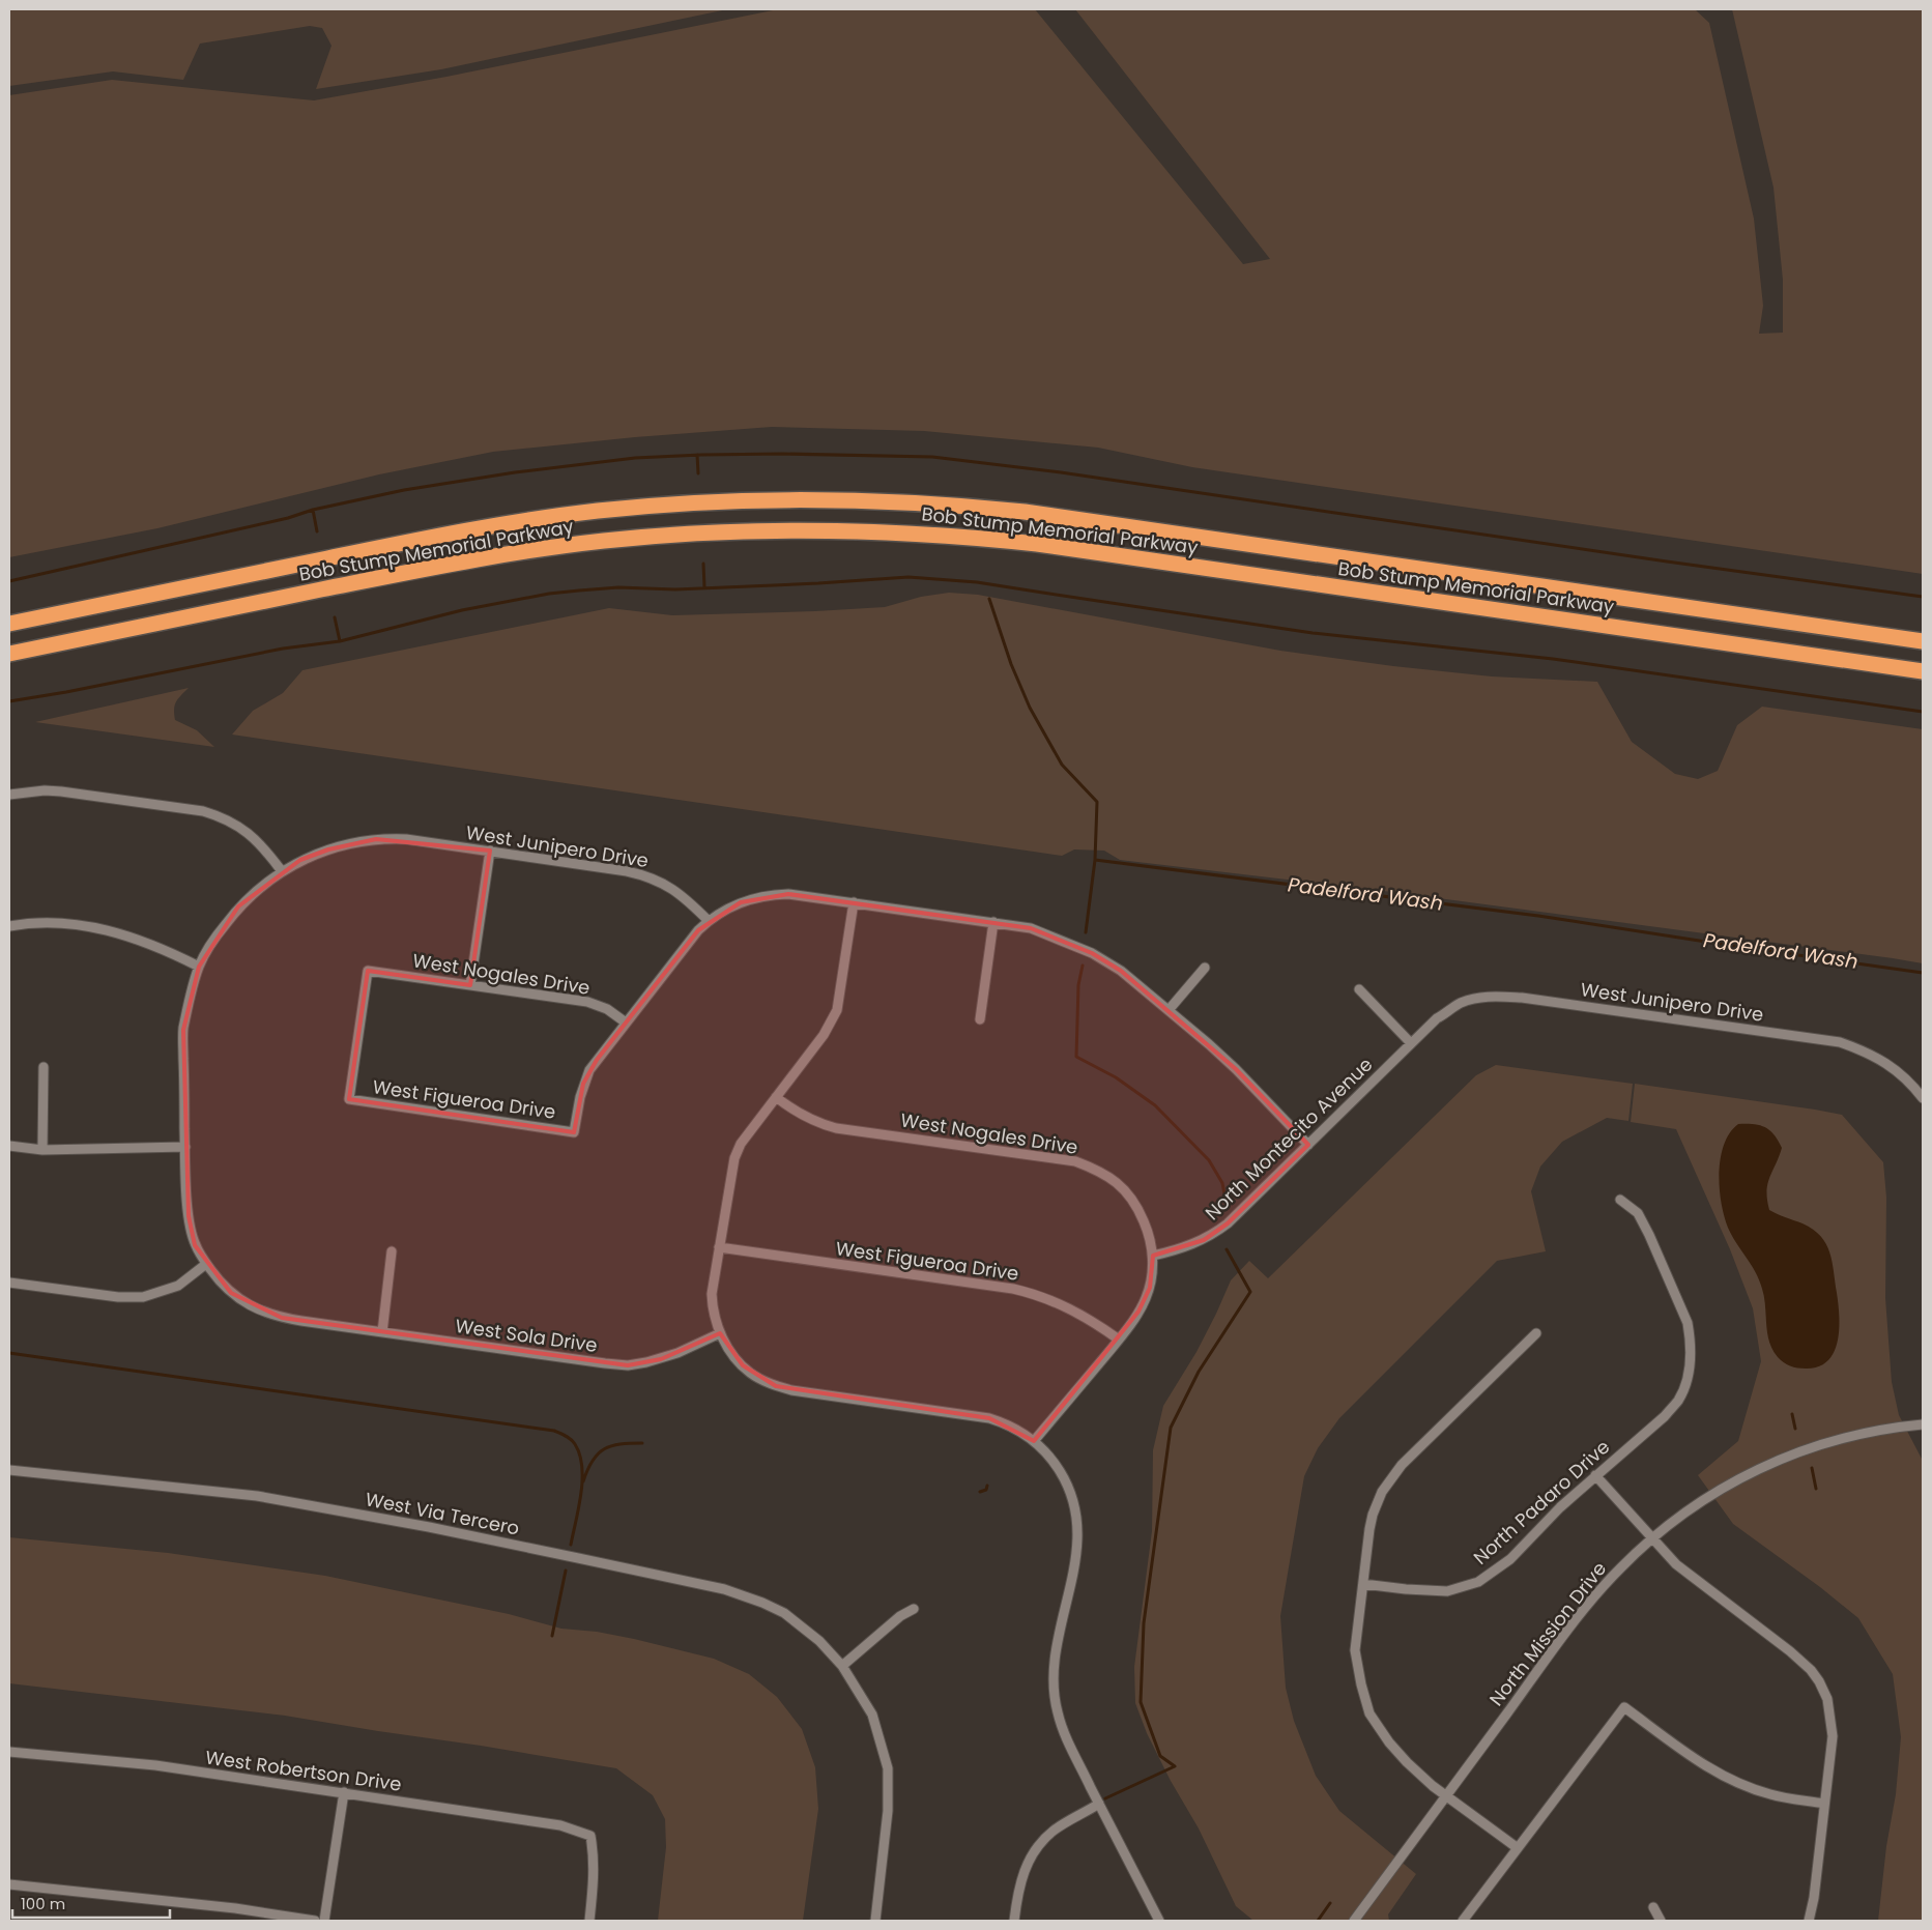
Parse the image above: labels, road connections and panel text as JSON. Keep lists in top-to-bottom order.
{
  "streets": {
    "highway": ["Bob Stump Memorial Parkway"],
    "street": [
      "West Junipero Drive",
      "West Nogales Drive",
      "West Figueroa Drive",
      "North Montecito Avenue",
      "West Sola Drive",
      "North Padaro Drive",
      "West Via Tercero",
      "North Mission Drive",
      "West Robertson Drive"
    ]
  },
  "crossings": [
    ["West Junipero Drive", "North Montecito Avenue"],
    ["West Junipero Drive", "West Sola Drive"],
    ["West Nogales Drive", "West Figueroa Drive"],
    ["West Nogales Drive", "North Montecito Avenue"]
  ],
  "water": ["Padelford Wash"],
  "scale_bar": "100 m"
}
